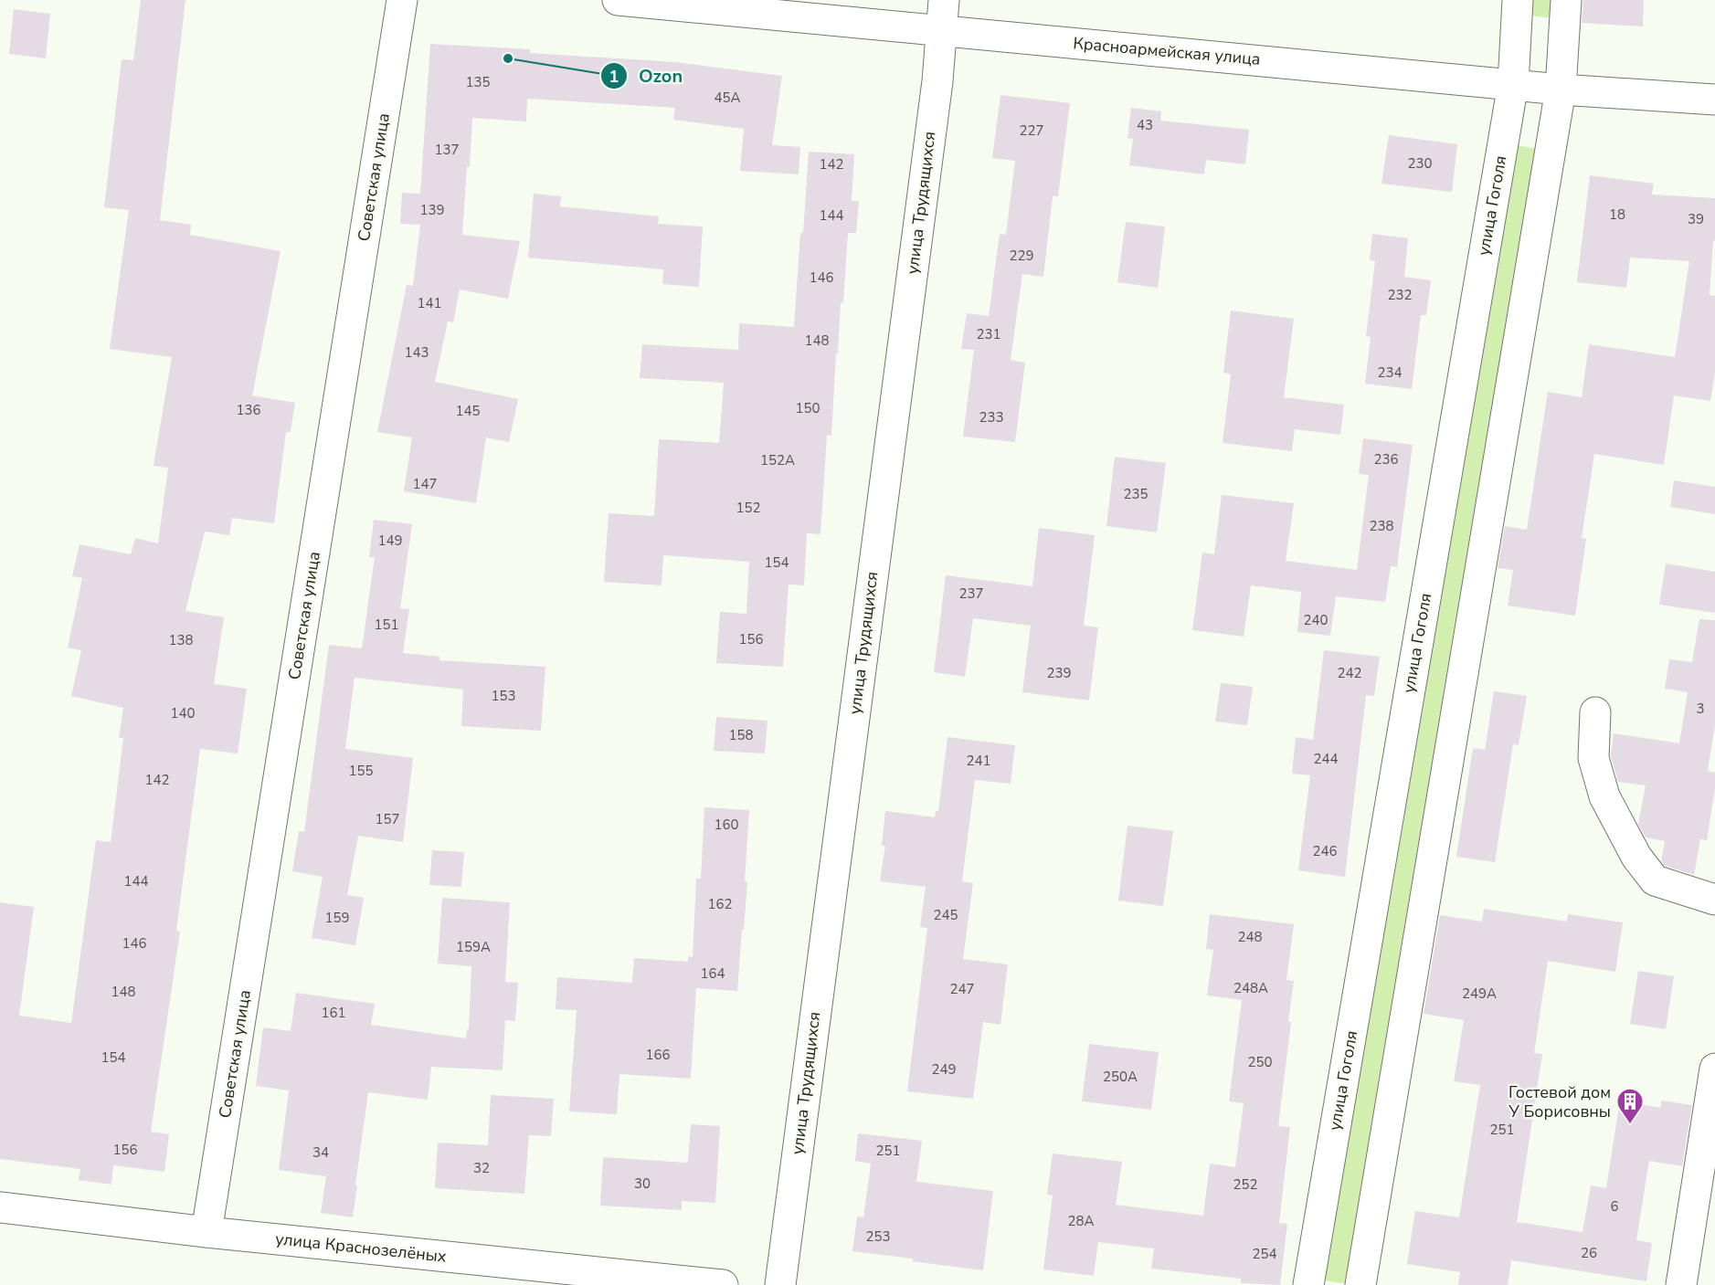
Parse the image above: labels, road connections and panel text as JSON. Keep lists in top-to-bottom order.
{
  "streets": {
    "street": [
      "Красноармейская улица",
      "Советская улица",
      "улица Трудящихся",
      "улица Гоголя",
      "улица Краснозелёных"
    ]
  },
  "crossings": [
    ["Красноармейская улица", "улица Трудящихся"],
    ["Красноармейская улица", "улица Гоголя"],
    ["Советская улица", "улица Краснозелёных"]
  ],
  "places": {
    "other": ["Ozon"],
    "building": ["Гостевой дом У Борисовны"]
  },
  "house_numbers": [
    "135",
    "45А",
    "43",
    "227",
    "137",
    "230",
    "142",
    "139",
    "18",
    "144",
    "39",
    "229",
    "146",
    "232",
    "141",
    "231",
    "148",
    "143",
    "234",
    "150",
    "136",
    "145",
    "233",
    "236",
    "152А",
    "147",
    "235",
    "152",
    "238",
    "149",
    "154",
    "237",
    "240",
    "151",
    "156",
    "138",
    "239",
    "242",
    "153",
    "3",
    "140",
    "158",
    "244",
    "241",
    "155",
    "142",
    "157",
    "160",
    "246",
    "144",
    "162",
    "245",
    "159",
    "248",
    "146",
    "159А",
    "164",
    "248А",
    "247",
    "148",
    "249А",
    "161",
    "166",
    "154",
    "250",
    "249",
    "250А",
    "251",
    "156",
    "251",
    "34",
    "32",
    "30",
    "252",
    "6",
    "28А",
    "253",
    "26",
    "254"
  ]
}
